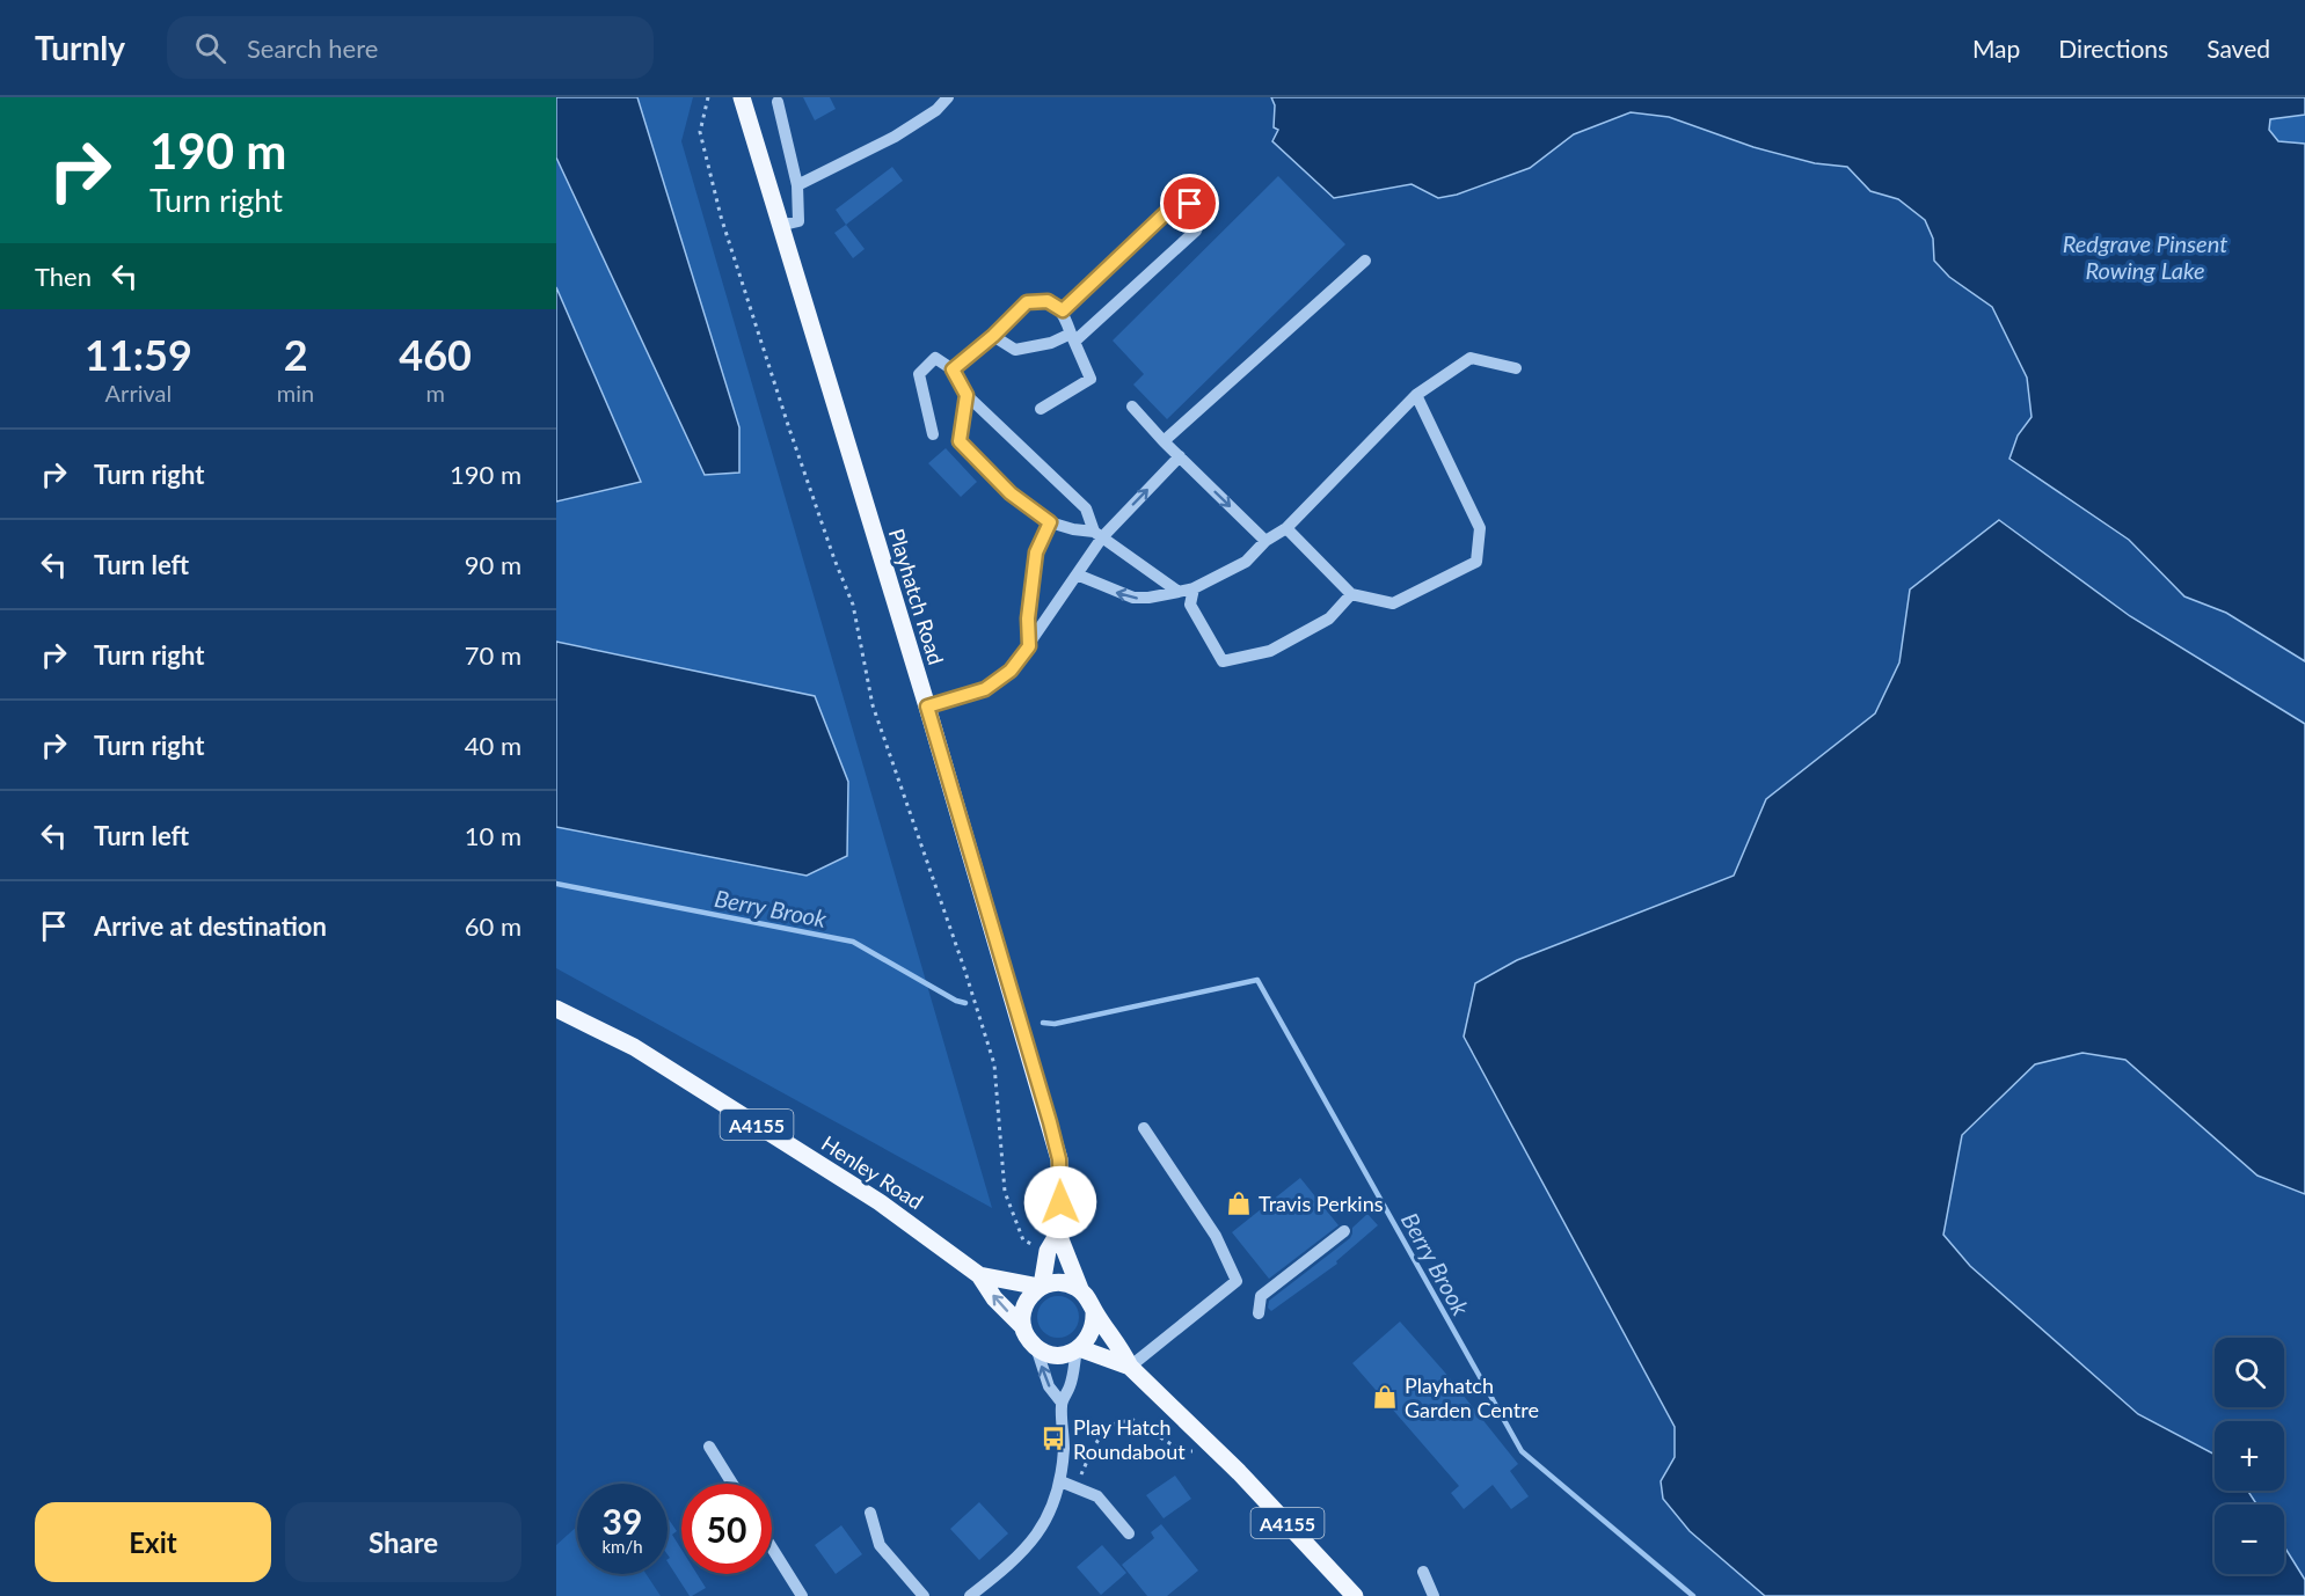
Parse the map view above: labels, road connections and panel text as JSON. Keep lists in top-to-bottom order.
{
  "streets": {
    "main road": ["Playhatch Road", "A4155", "Henley Road"]
  },
  "crossings": [
    ["Playhatch Road", "A4155"],
    ["Playhatch Road", "Henley Road"],
    ["A4155", "Henley Road"]
  ],
  "water": ["Redgrave Pinsent Rowing Lake", "Berry Brook"],
  "places": {
    "shop": ["Travis Perkins", "Playhatch Garden Centre"],
    "bus stop": ["Play Hatch Roundabout"]
  },
  "page": {
    "header": "Turnly",
    "search": "Search here",
    "nav": ["Map", "Directions", "Saved"],
    "turn": ["190 m", "Turn right"],
    "then": "Then",
    "eta": [
      "11:59",
      "Arrival",
      "2",
      "min",
      "460",
      "m"
    ],
    "list": [
      {
        "name": "Turn right",
        "value": "190 m"
      },
      {
        "name": "Turn left",
        "value": "90 m"
      },
      {
        "name": "Turn right",
        "value": "70 m"
      },
      {
        "name": "Turn right",
        "value": "40 m"
      },
      {
        "name": "Turn left",
        "value": "10 m"
      },
      {
        "name": "Arrive at destination",
        "value": "60 m"
      }
    ],
    "map_buttons": ["+", "−"],
    "speed": "39 km/h",
    "limit": "50",
    "buttons": ["Exit", "Share"]
  }
}
